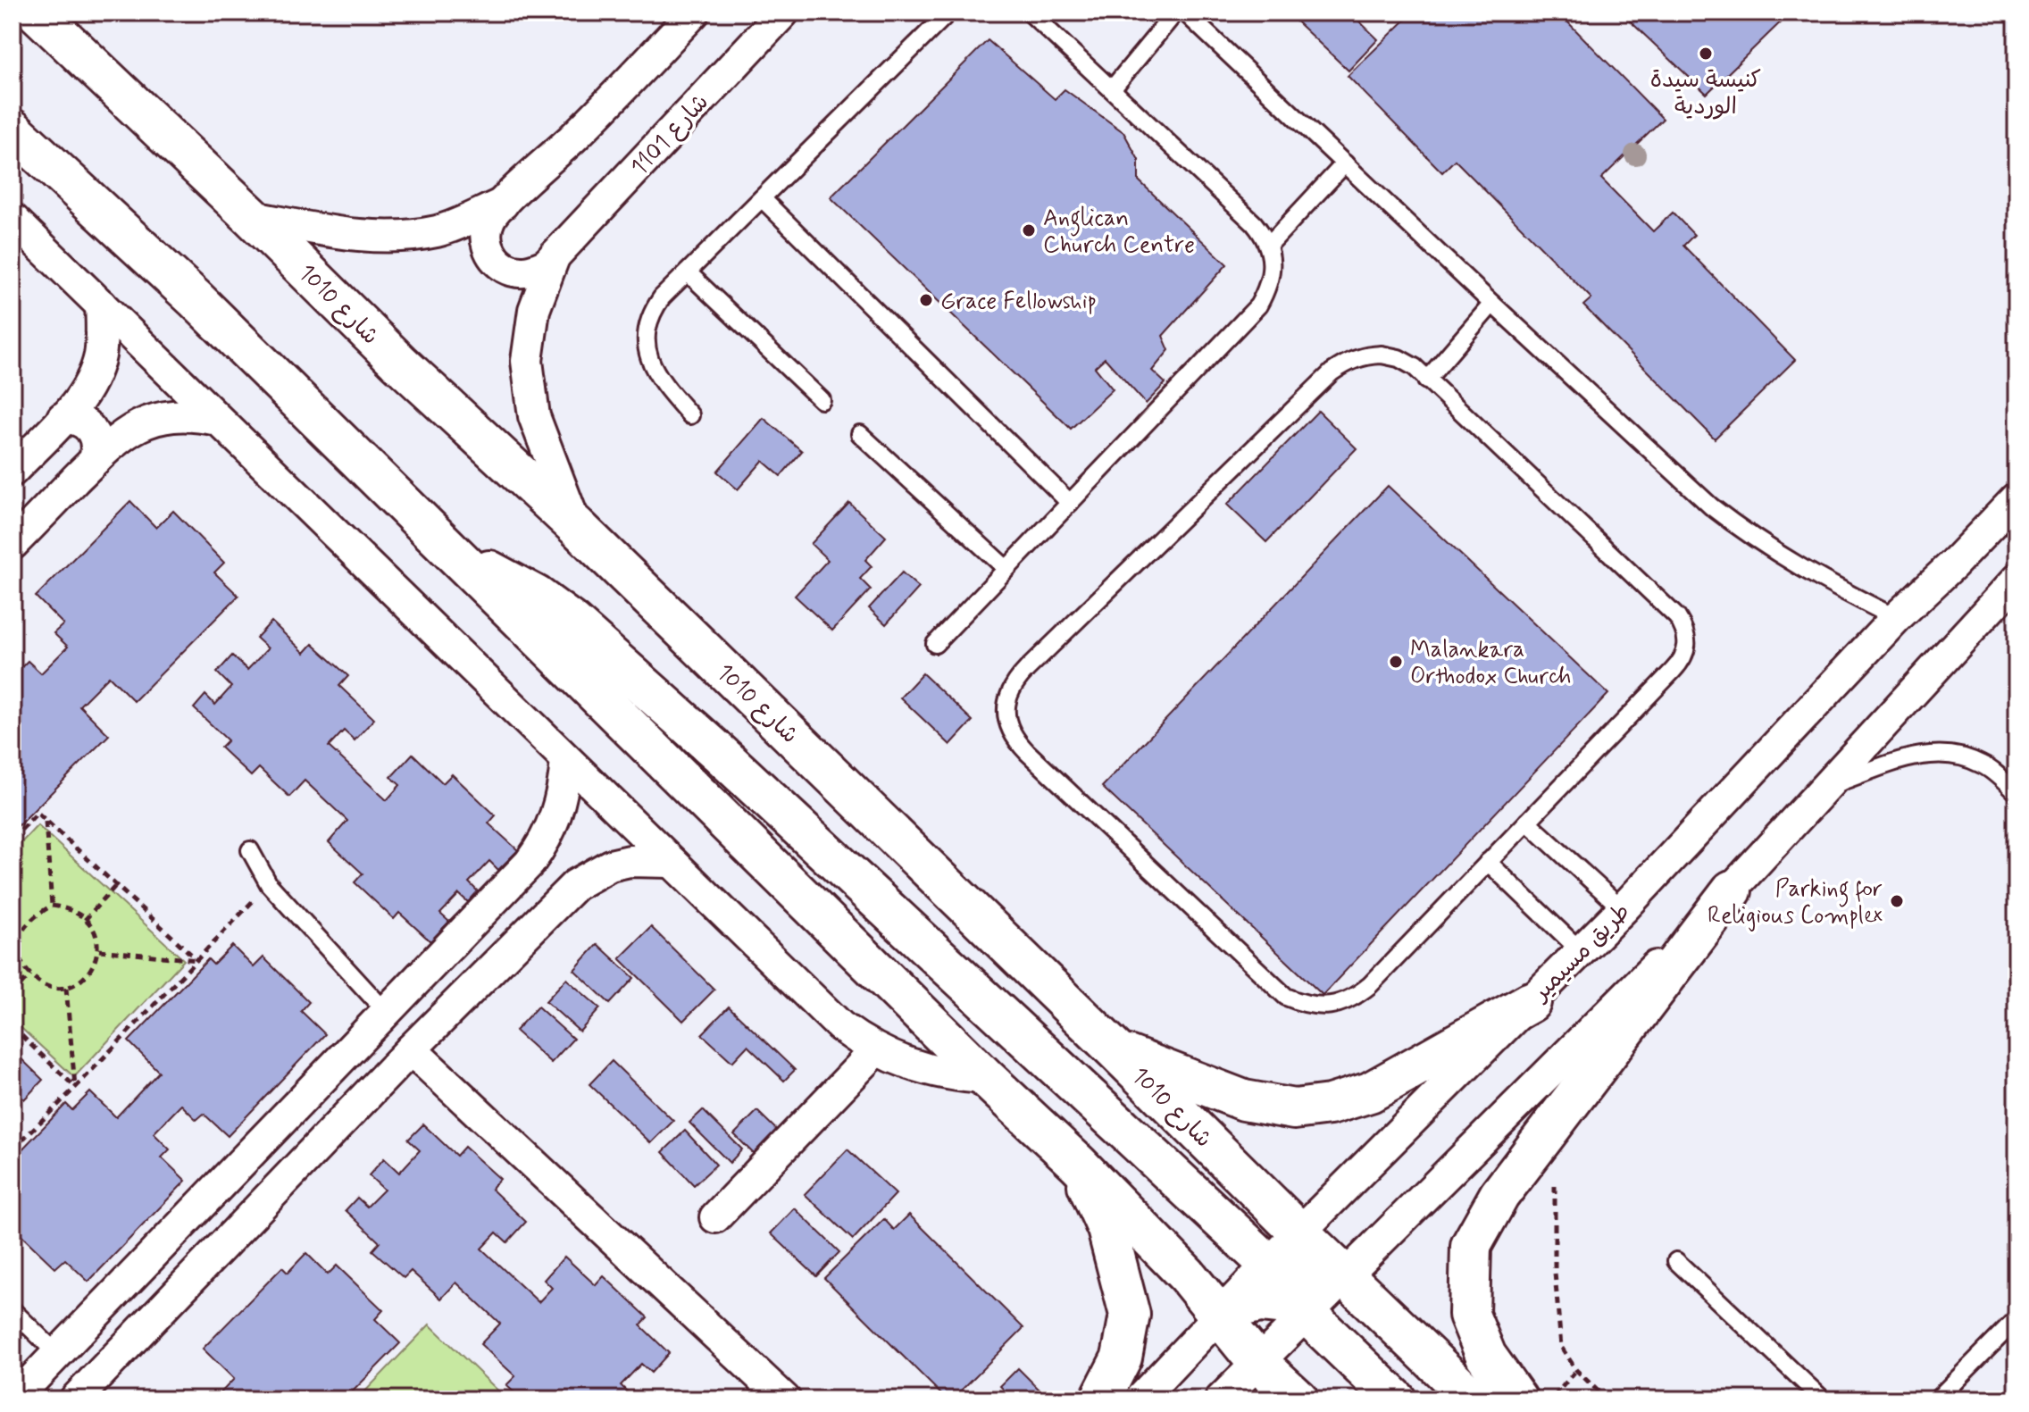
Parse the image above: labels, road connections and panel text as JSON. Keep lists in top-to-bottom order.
{
  "streets": {
    "street": ["شارع 1101", "شارع 1010", "طريق مسيمير"]
  },
  "crossings": [
    ["شارع 1101", "شارع 1010"],
    ["شارع 1010", "طريق مسيمير"]
  ],
  "places": [
    "كنيسة سيدة الوردية",
    "Anglican Church Centre",
    "Grace Fellowship",
    "Malankara Orthodox Church",
    "Parking for Religious Complex"
  ]
}
